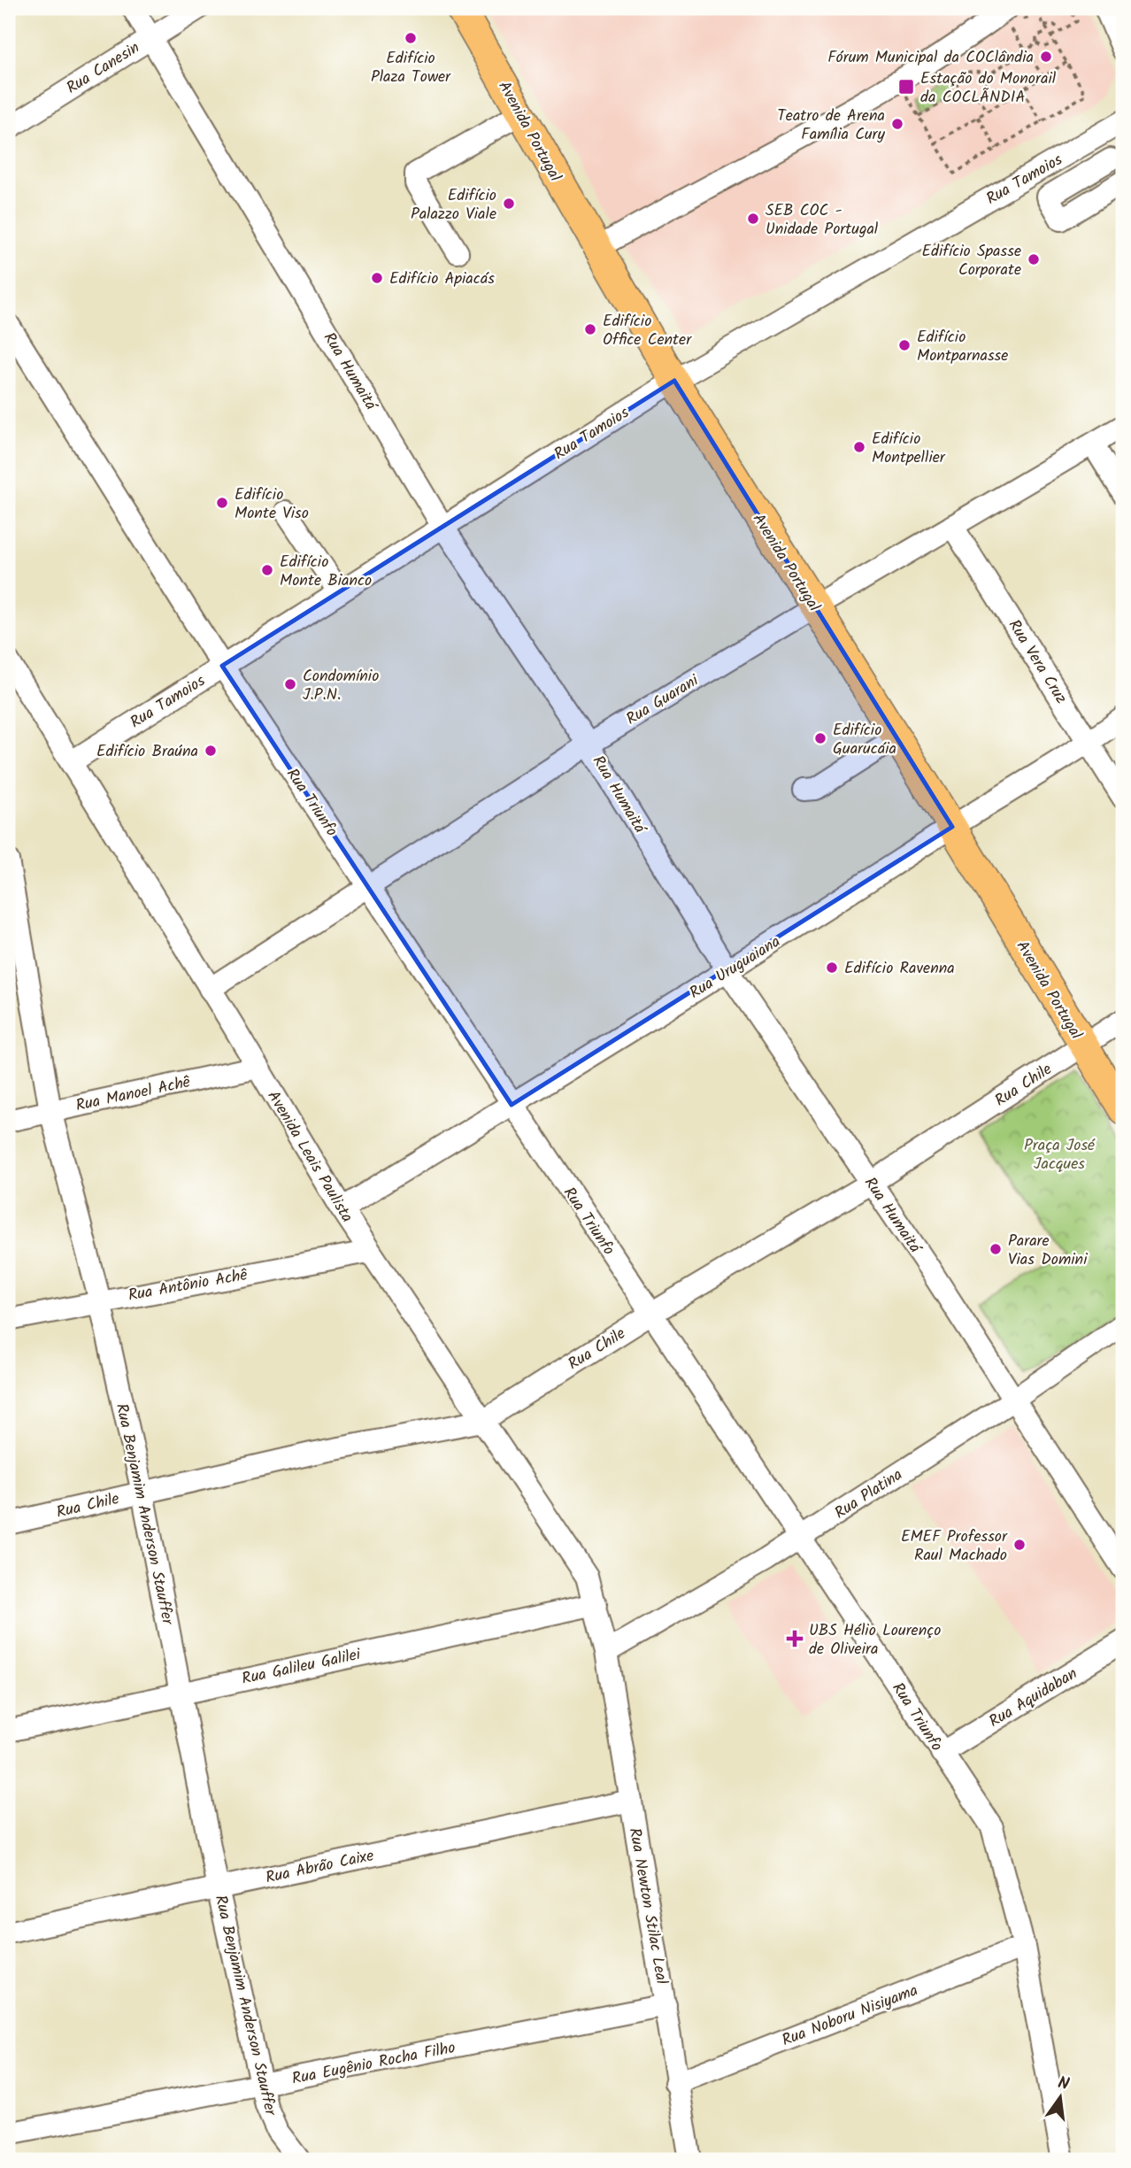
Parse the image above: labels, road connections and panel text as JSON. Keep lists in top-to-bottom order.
{
  "streets": {
    "main road": ["Avenida Portugal"],
    "street": [
      "Rua Canesin",
      "Rua Tamoios",
      "Rua Humaitá",
      "Rua Vera Cruz",
      "Rua Guarani",
      "Rua Triunfo",
      "Rua Uruguaiana",
      "Rua Chile",
      "Rua Manoel Achê",
      "Avenida Leais Paulista",
      "Rua Antônio Achê",
      "Rua Platina",
      "Rua Benjamim Anderson Stauffer",
      "Rua Galileu Galilei",
      "Rua Aquidaban",
      "Rua Abrão Caixe",
      "Rua Newton Stilac Leal",
      "Rua Noboru Nisiyama",
      "Rua Eugênio Rocha Filho"
    ]
  },
  "crossings": [
    ["Rua Canesin", "Rua Humaitá"],
    ["Avenida Portugal", "Rua Tamoios"],
    ["Avenida Portugal", "Rua Guarani"],
    ["Avenida Portugal", "Rua Uruguaiana"],
    ["Avenida Portugal", "Rua Chile"],
    ["Rua Tamoios", "Rua Humaitá"],
    ["Rua Tamoios", "Rua Triunfo"],
    ["Rua Tamoios", "Avenida Leais Paulista"],
    ["Rua Humaitá", "Rua Guarani"],
    ["Rua Humaitá", "Rua Uruguaiana"],
    ["Rua Humaitá", "Rua Chile"],
    ["Rua Humaitá", "Rua Platina"],
    ["Rua Vera Cruz", "Rua Guarani"],
    ["Rua Vera Cruz", "Rua Uruguaiana"],
    ["Rua Guarani", "Rua Triunfo"],
    ["Rua Guarani", "Avenida Leais Paulista"],
    ["Rua Triunfo", "Rua Uruguaiana"],
    ["Rua Triunfo", "Rua Chile"],
    ["Rua Triunfo", "Rua Platina"],
    ["Rua Triunfo", "Rua Aquidaban"],
    ["Rua Triunfo", "Rua Noboru Nisiyama"],
    ["Rua Uruguaiana", "Avenida Leais Paulista"],
    ["Rua Chile", "Avenida Leais Paulista"],
    ["Rua Chile", "Rua Benjamim Anderson Stauffer"],
    ["Rua Manoel Achê", "Avenida Leais Paulista"],
    ["Rua Manoel Achê", "Rua Benjamim Anderson Stauffer"],
    ["Avenida Leais Paulista", "Rua Antônio Achê"],
    ["Avenida Leais Paulista", "Rua Platina"],
    ["Avenida Leais Paulista", "Rua Galileu Galilei"],
    ["Avenida Leais Paulista", "Rua Newton Stilac Leal"],
    ["Rua Antônio Achê", "Rua Benjamim Anderson Stauffer"],
    ["Rua Platina", "Rua Newton Stilac Leal"],
    ["Rua Benjamim Anderson Stauffer", "Rua Galileu Galilei"],
    ["Rua Benjamim Anderson Stauffer", "Rua Abrão Caixe"],
    ["Rua Benjamim Anderson Stauffer", "Rua Eugênio Rocha Filho"],
    ["Rua Abrão Caixe", "Rua Newton Stilac Leal"],
    ["Rua Newton Stilac Leal", "Rua Noboru Nisiyama"],
    ["Rua Newton Stilac Leal", "Rua Eugênio Rocha Filho"]
  ],
  "parks": ["Praça José Jacques"],
  "places": {
    "other": [
      "Edifício Plaza Tower",
      "Fórum Municipal da COClândia",
      "Teatro de Arena Família Cury",
      "Edifício Palazzo Viale",
      "SEB COC - Unidade Portugal",
      "Edifício Spasse Corporate",
      "Edifício Apiacás",
      "Edifício Office Center",
      "Edifício Montparnasse",
      "Edifício Montpellier",
      "Edifício Monte Viso",
      "Edifício Monte Bianco",
      "Condomínio J.P.N.",
      "Edifício Guarucáia",
      "Edifício Braúna",
      "Edifício Ravenna",
      "Parare Vias Domini",
      "EMEF Professor Raul Machado"
    ],
    "transit": ["Estação do Monorail da COCLÃNDIA"],
    "health": ["UBS Hélio Lourenço de Oliveira"]
  },
  "north": "top"
}
